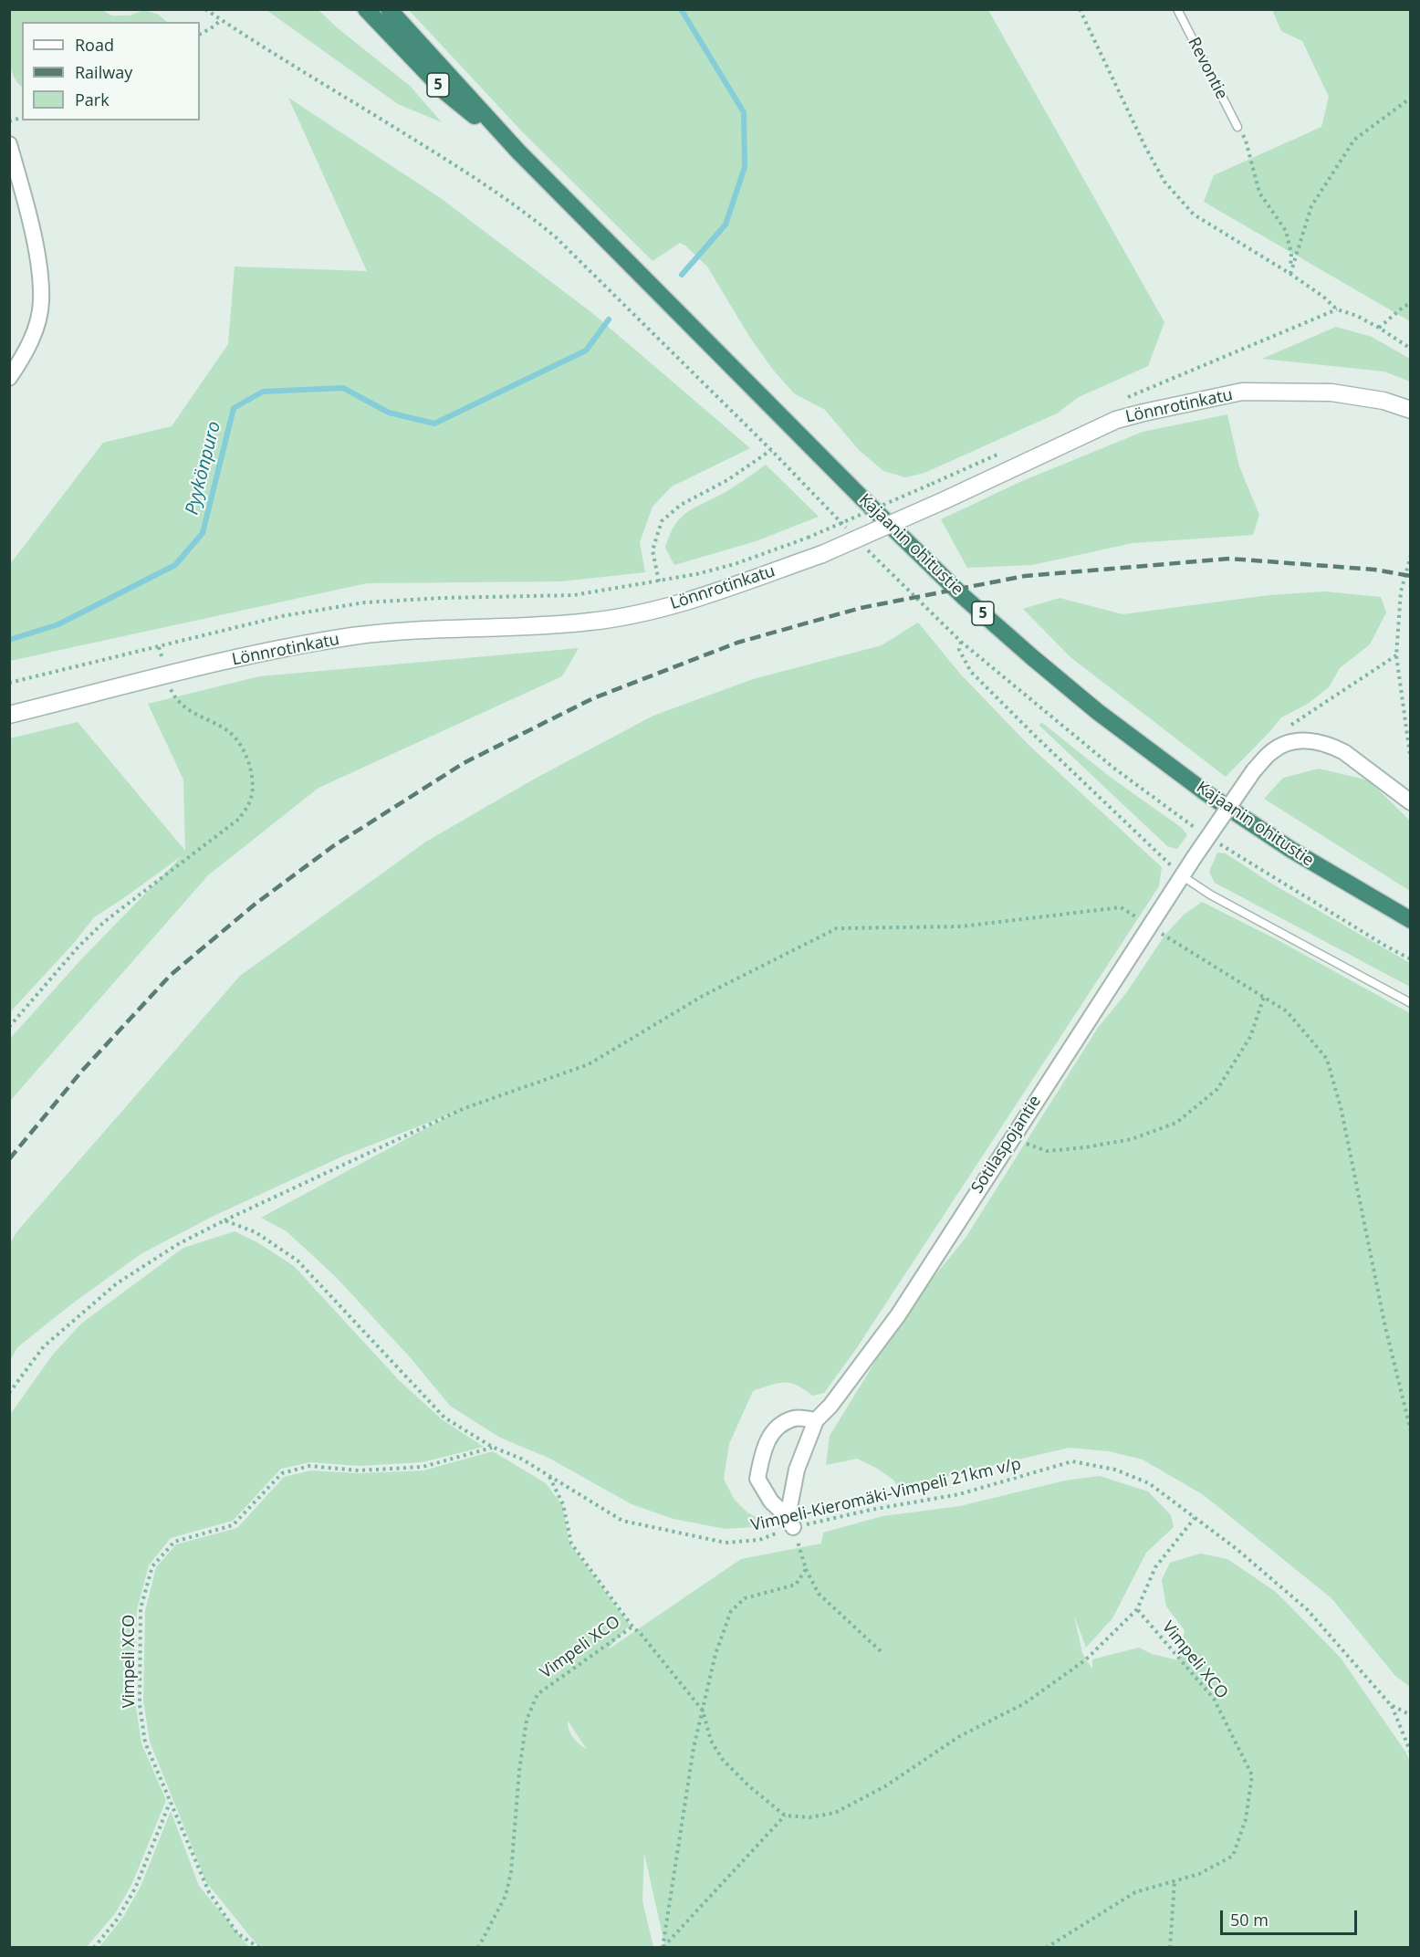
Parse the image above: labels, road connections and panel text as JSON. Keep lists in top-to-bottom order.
{
  "streets": {
    "highway": ["5", "Kajaanin ohitustie"],
    "street": ["Lönnrotinkatu", "Sotilaspojantie"],
    "lane": ["Revontie"],
    "path": ["Vimpeli-Kieromäki-Vimpeli 21km v/p", "Vimpeli XCO"]
  },
  "crossings": [
    ["5", "Kajaanin ohitustie"],
    ["Sotilaspojantie", "Vimpeli-Kieromäki-Vimpeli 21km v/p"],
    ["Vimpeli-Kieromäki-Vimpeli 21km v/p", "Vimpeli XCO"]
  ],
  "water": ["Pyykönpuro"],
  "legend": ["Road", "Railway", "Park"],
  "scale_bar": "50 m"
}
